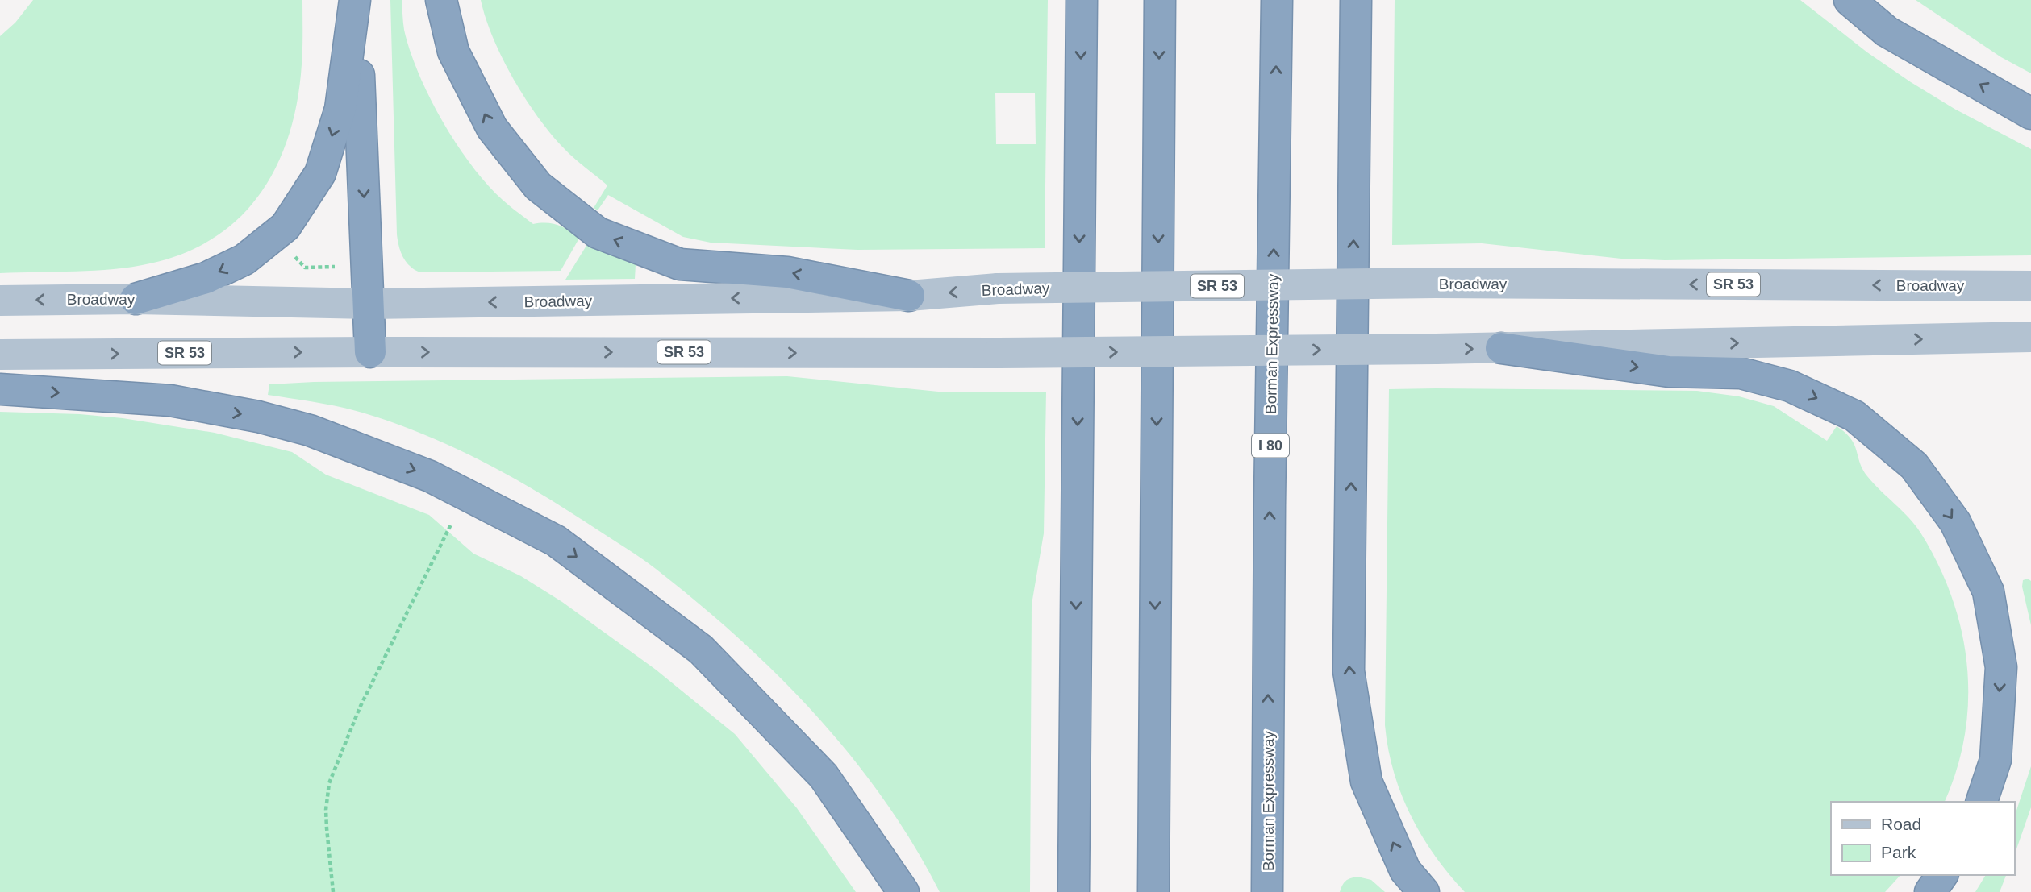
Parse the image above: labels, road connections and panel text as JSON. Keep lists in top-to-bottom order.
{
  "streets": {
    "highway": ["Borman Expressway", "I 80"],
    "main road": ["Broadway", "SR 53"]
  },
  "legend": ["Road", "Park"]
}
